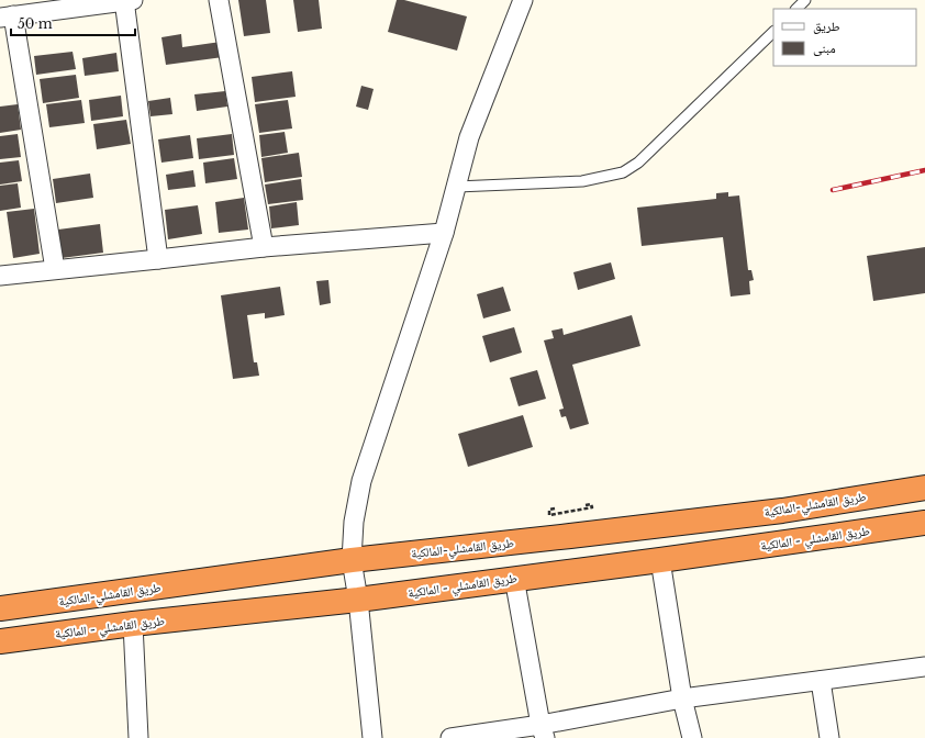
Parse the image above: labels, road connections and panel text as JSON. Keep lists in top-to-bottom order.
{
  "streets": {
    "highway": ["طريق القامشلي-المالكية", "طريق القامشلي - المالكية"]
  },
  "legend": ["طريق", "مبنى"],
  "scale_bar": "50 m"
}
